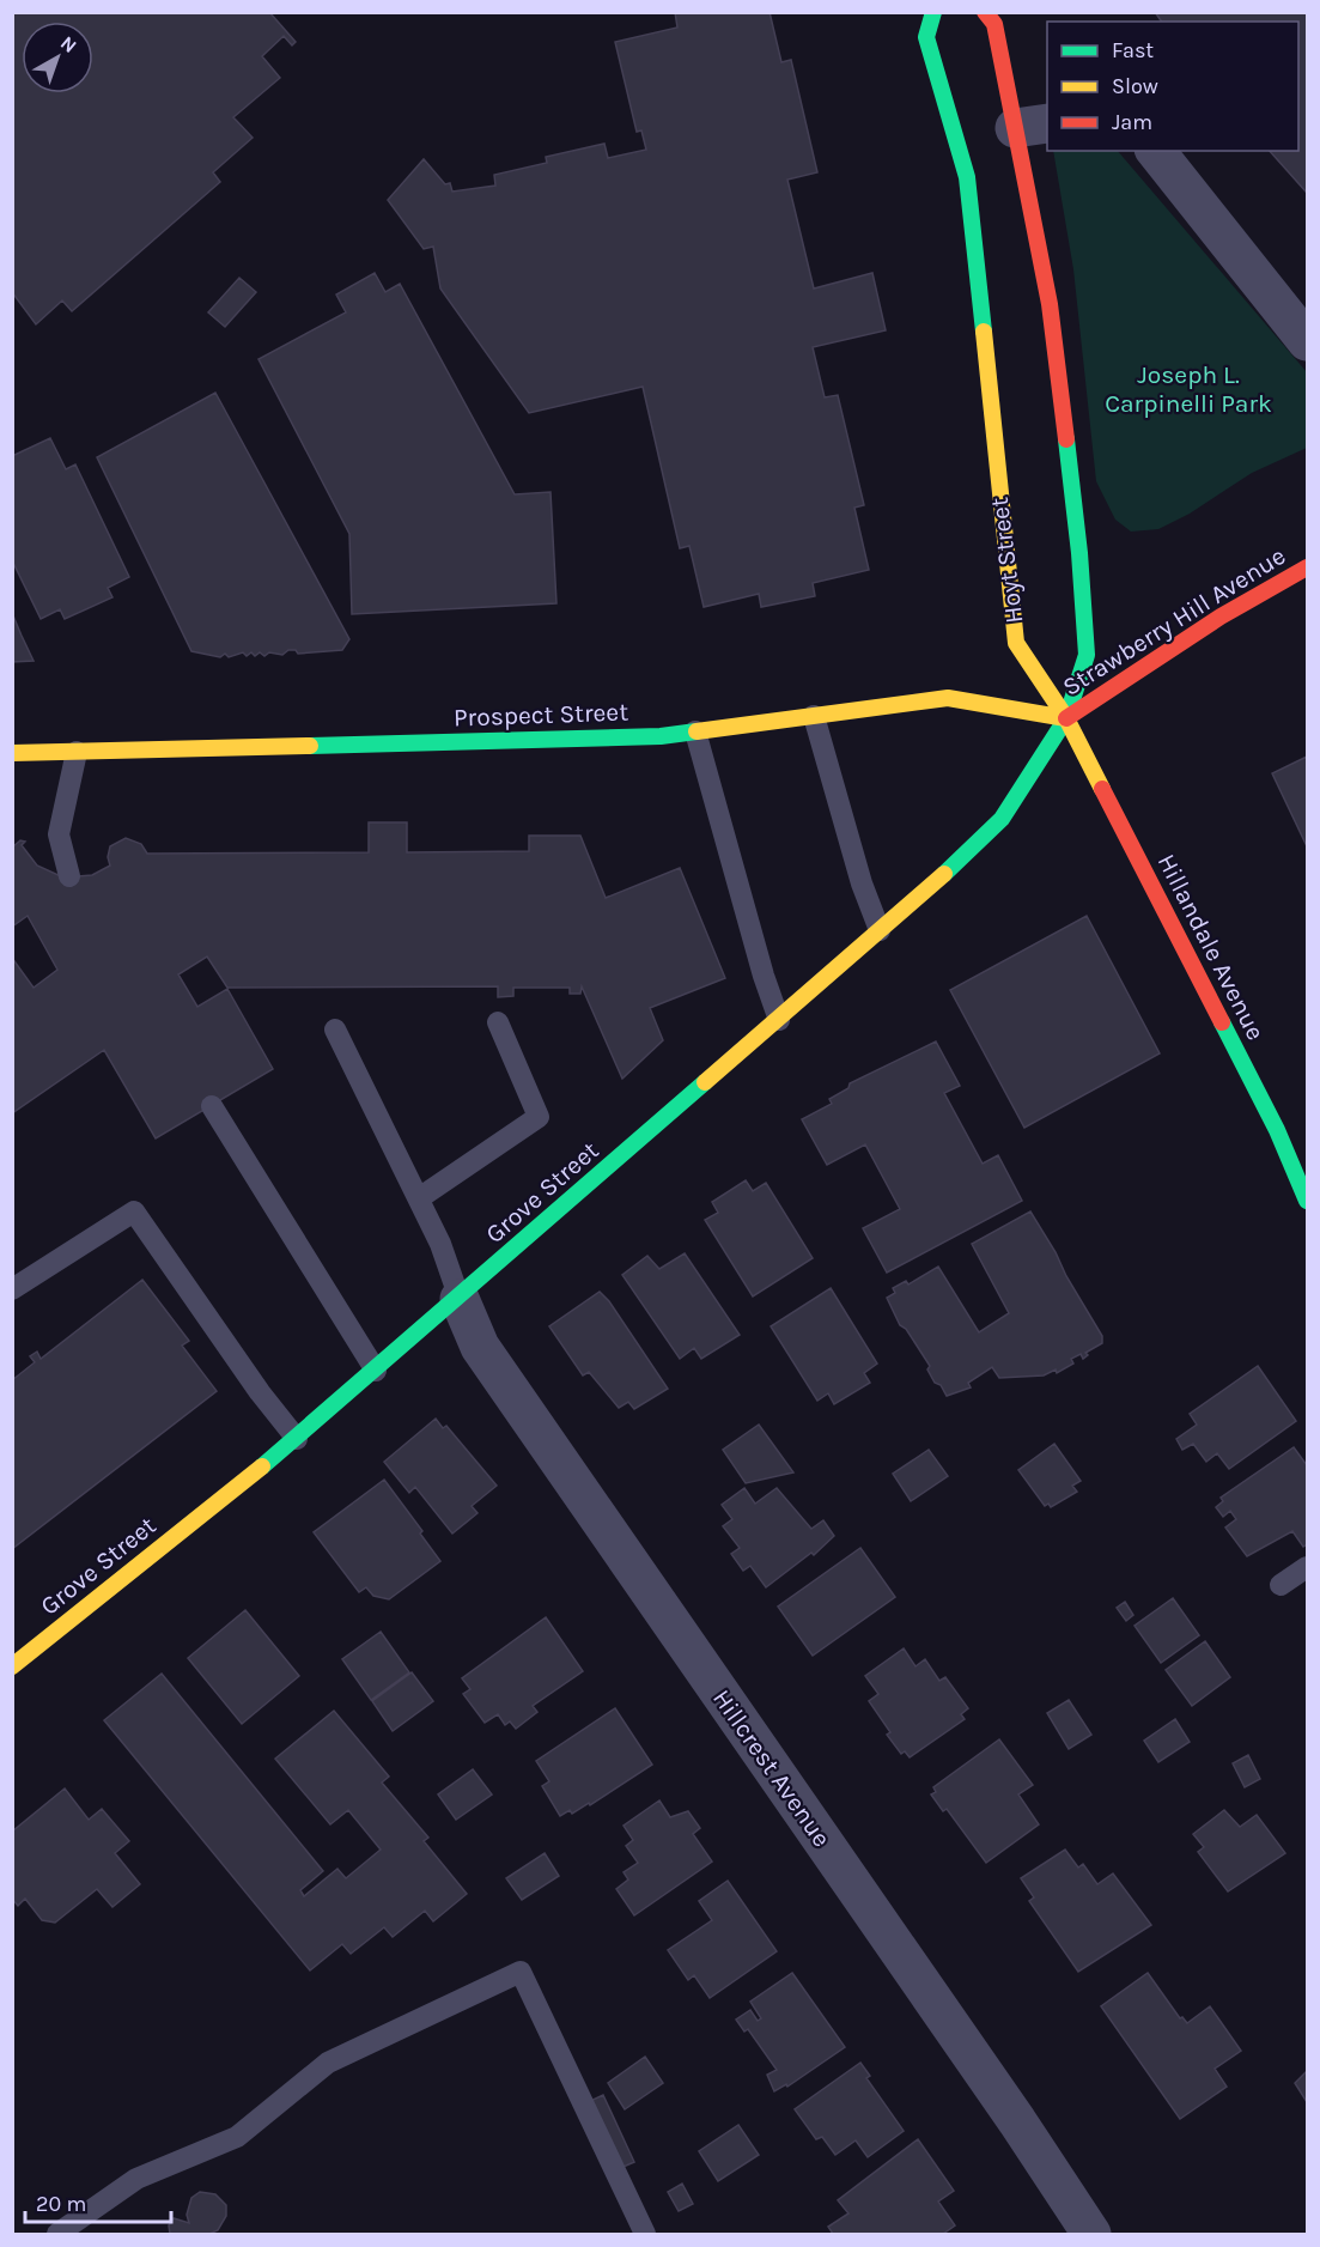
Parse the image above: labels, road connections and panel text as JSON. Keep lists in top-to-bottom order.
{
  "streets": {
    "main road": [
      "Hoyt Street",
      "Strawberry Hill Avenue",
      "Prospect Street",
      "Hillandale Avenue",
      "Grove Street"
    ],
    "street": ["Hillcrest Avenue"]
  },
  "crossings": [
    ["Hoyt Street", "Strawberry Hill Avenue"],
    ["Hoyt Street", "Prospect Street"],
    ["Hoyt Street", "Hillandale Avenue"],
    ["Hoyt Street", "Grove Street"],
    ["Strawberry Hill Avenue", "Prospect Street"],
    ["Strawberry Hill Avenue", "Hillandale Avenue"],
    ["Strawberry Hill Avenue", "Grove Street"],
    ["Prospect Street", "Hillandale Avenue"],
    ["Prospect Street", "Grove Street"],
    ["Hillandale Avenue", "Grove Street"],
    ["Grove Street", "Hillcrest Avenue"]
  ],
  "parks": ["Joseph L. Carpinelli Park"],
  "legend": ["Fast", "Slow", "Jam"],
  "scale_bar": "20 m",
  "north": "top right"
}
